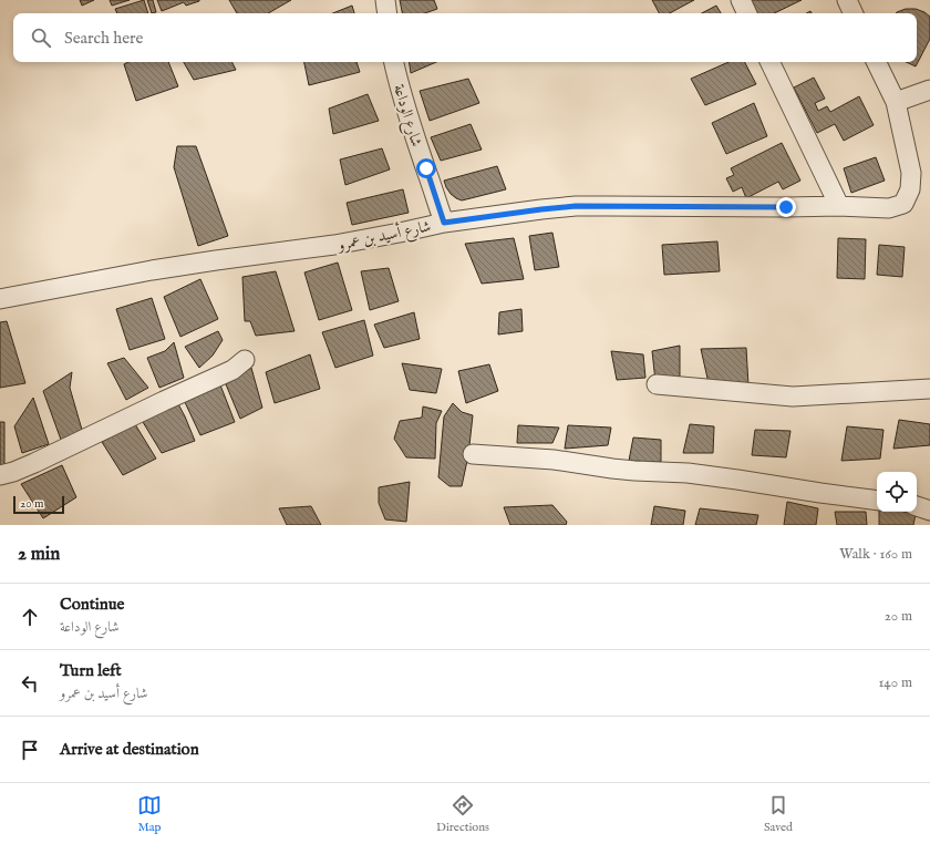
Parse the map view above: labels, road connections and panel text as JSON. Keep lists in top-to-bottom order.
{
  "streets": {
    "street": ["شارع الوداعة", "شارع أسيد بن عمرو"]
  },
  "crossings": [
    ["شارع الوداعة", "شارع أسيد بن عمرو"]
  ],
  "scale_bar": "20 m",
  "page": {
    "search": "Search here",
    "scale": "20 m",
    "heading": ["2 min", "Walk · 160 m"],
    "list": [
      ["Continue", "شارع الوداعة", "20 m"],
      ["Turn left", "شارع أسيد بن عمرو", "140 m"],
      "Arrive at destination"
    ],
    "nav": ["Map", "Directions", "Saved"]
  }
}
